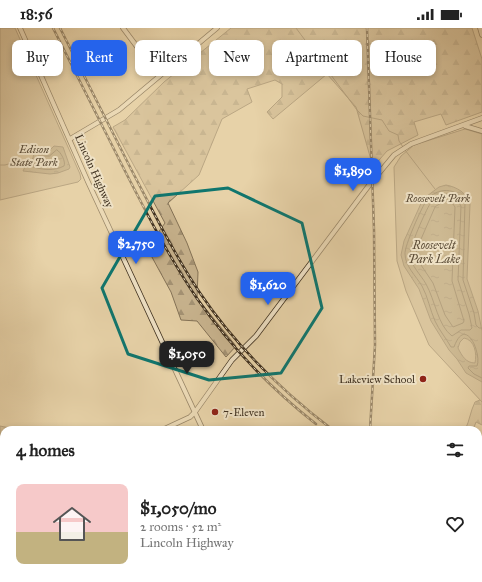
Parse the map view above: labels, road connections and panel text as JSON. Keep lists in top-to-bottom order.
{
  "streets": {
    "street": ["Lincoln Highway"]
  },
  "water": ["Roosevelt Park Lake"],
  "parks": ["Edison State Park", "Roosevelt Park"],
  "places": ["Lakeview School", "7-Eleven"],
  "page": {
    "status": "18:56",
    "chip": [
      "Buy",
      "Rent",
      "Filters",
      "New",
      "Apartment",
      "House"
    ],
    "price": [
      "$1,890",
      "$2,750",
      "$1,620",
      "$1,050"
    ],
    "heading": "4 homes",
    "list": [
      {
        "name": "$1,050/mo",
        "note": "2 rooms · 52 m² · Lincoln Highway"
      }
    ]
  }
}
